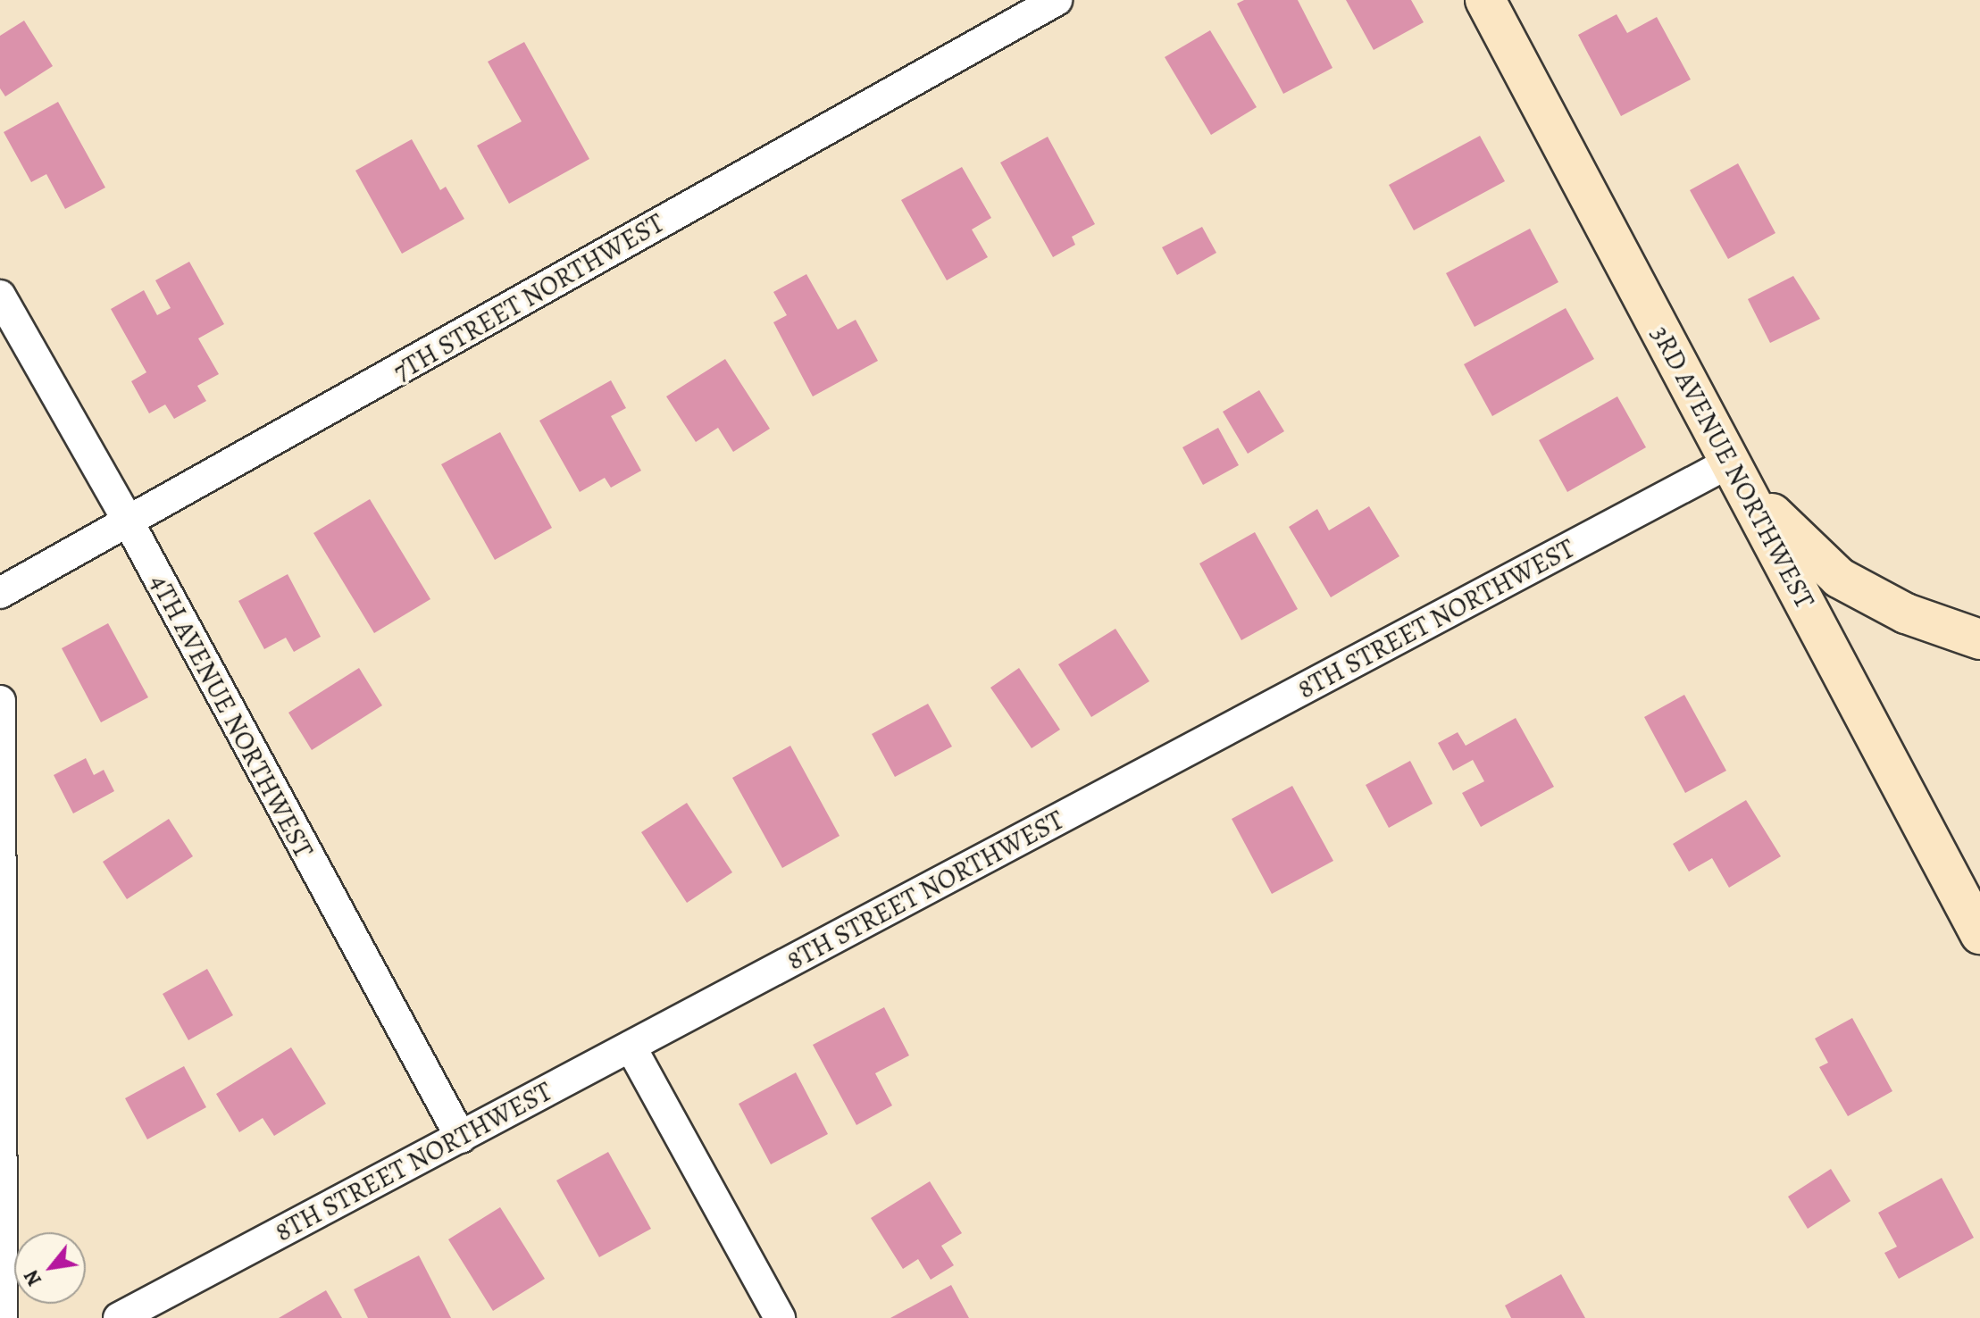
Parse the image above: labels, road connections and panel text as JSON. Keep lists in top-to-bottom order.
{
  "streets": {
    "main road": ["3RD AVENUE NORTHWEST"],
    "street": ["7TH STREET NORTHWEST", "8TH STREET NORTHWEST", "4TH AVENUE NORTHWEST"]
  },
  "crossings": [
    ["7TH STREET NORTHWEST", "4TH AVENUE NORTHWEST"],
    ["3RD AVENUE NORTHWEST", "8TH STREET NORTHWEST"],
    ["8TH STREET NORTHWEST", "4TH AVENUE NORTHWEST"]
  ],
  "north": "bottom left"
}
